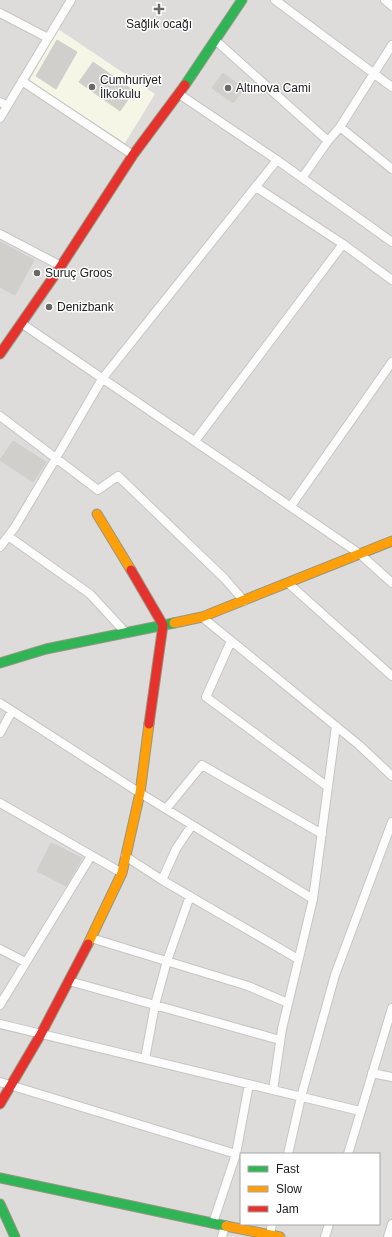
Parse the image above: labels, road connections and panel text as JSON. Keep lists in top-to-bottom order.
{
  "places": {
    "health": ["Sağlık ocağı"],
    "other": [
      "Cumhuriyet İlkokulu",
      "Altınova Cami",
      "Suruç Groos",
      "Denizbank"
    ]
  },
  "legend": ["Fast", "Slow", "Jam"]
}
